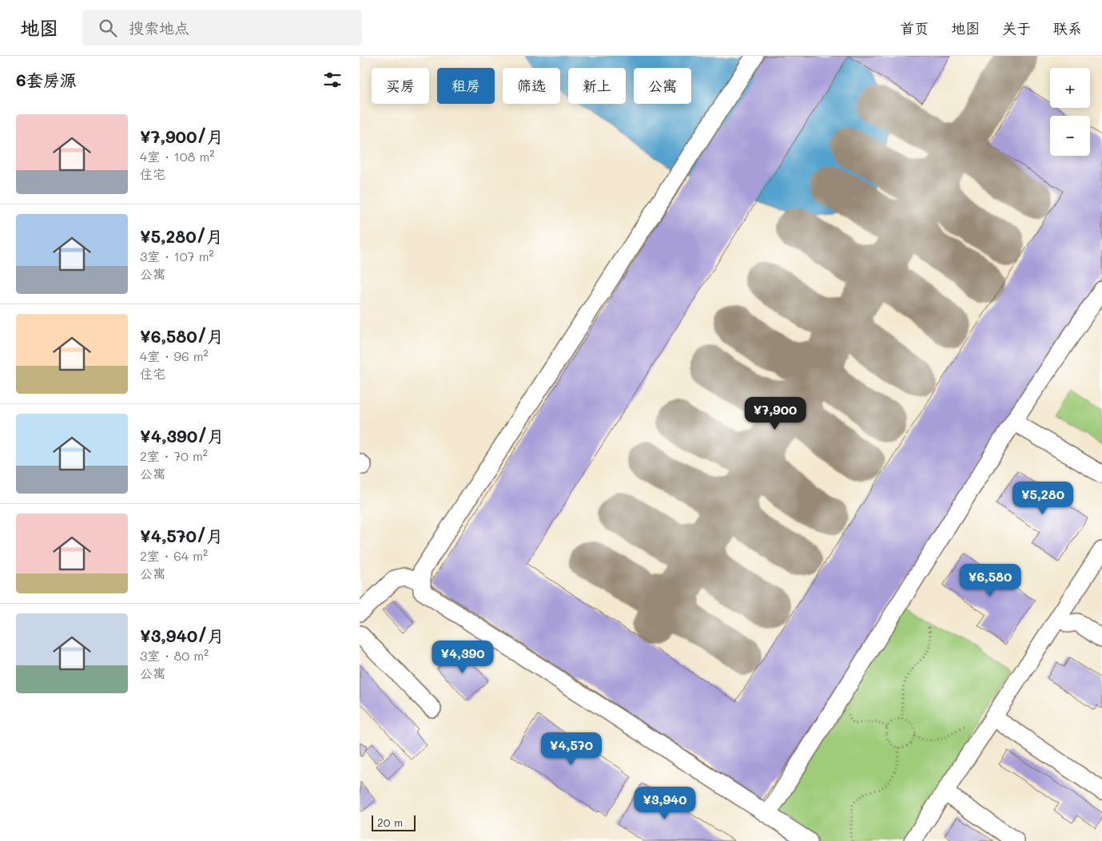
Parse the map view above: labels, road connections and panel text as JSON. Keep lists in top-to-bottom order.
{
  "scale_bar": "20 m",
  "page": {
    "header": "地图",
    "search": "搜索地点",
    "nav": [
      "首页",
      "地图",
      "关于",
      "联系"
    ],
    "heading": "6套房源",
    "map_buttons": ["+", "−"],
    "chip": [
      "买房",
      "租房",
      "筛选",
      "新上",
      "公寓"
    ],
    "list": [
      {
        "name": "¥7,900/月",
        "note": "4室 · 108 m² · 住宅"
      },
      {
        "name": "¥5,280/月",
        "note": "3室 · 107 m² · 公寓"
      },
      {
        "name": "¥6,580/月",
        "note": "4室 · 96 m² · 住宅"
      },
      {
        "name": "¥4,390/月",
        "note": "2室 · 70 m² · 公寓"
      },
      {
        "name": "¥4,570/月",
        "note": "2室 · 64 m² · 公寓"
      },
      {
        "name": "¥3,940/月",
        "note": "3室 · 80 m² · 公寓"
      }
    ],
    "price": [
      "¥7,900",
      "¥5,280",
      "¥6,580",
      "¥4,390",
      "¥4,570",
      "¥3,940"
    ],
    "scale": "20 m"
  }
}
